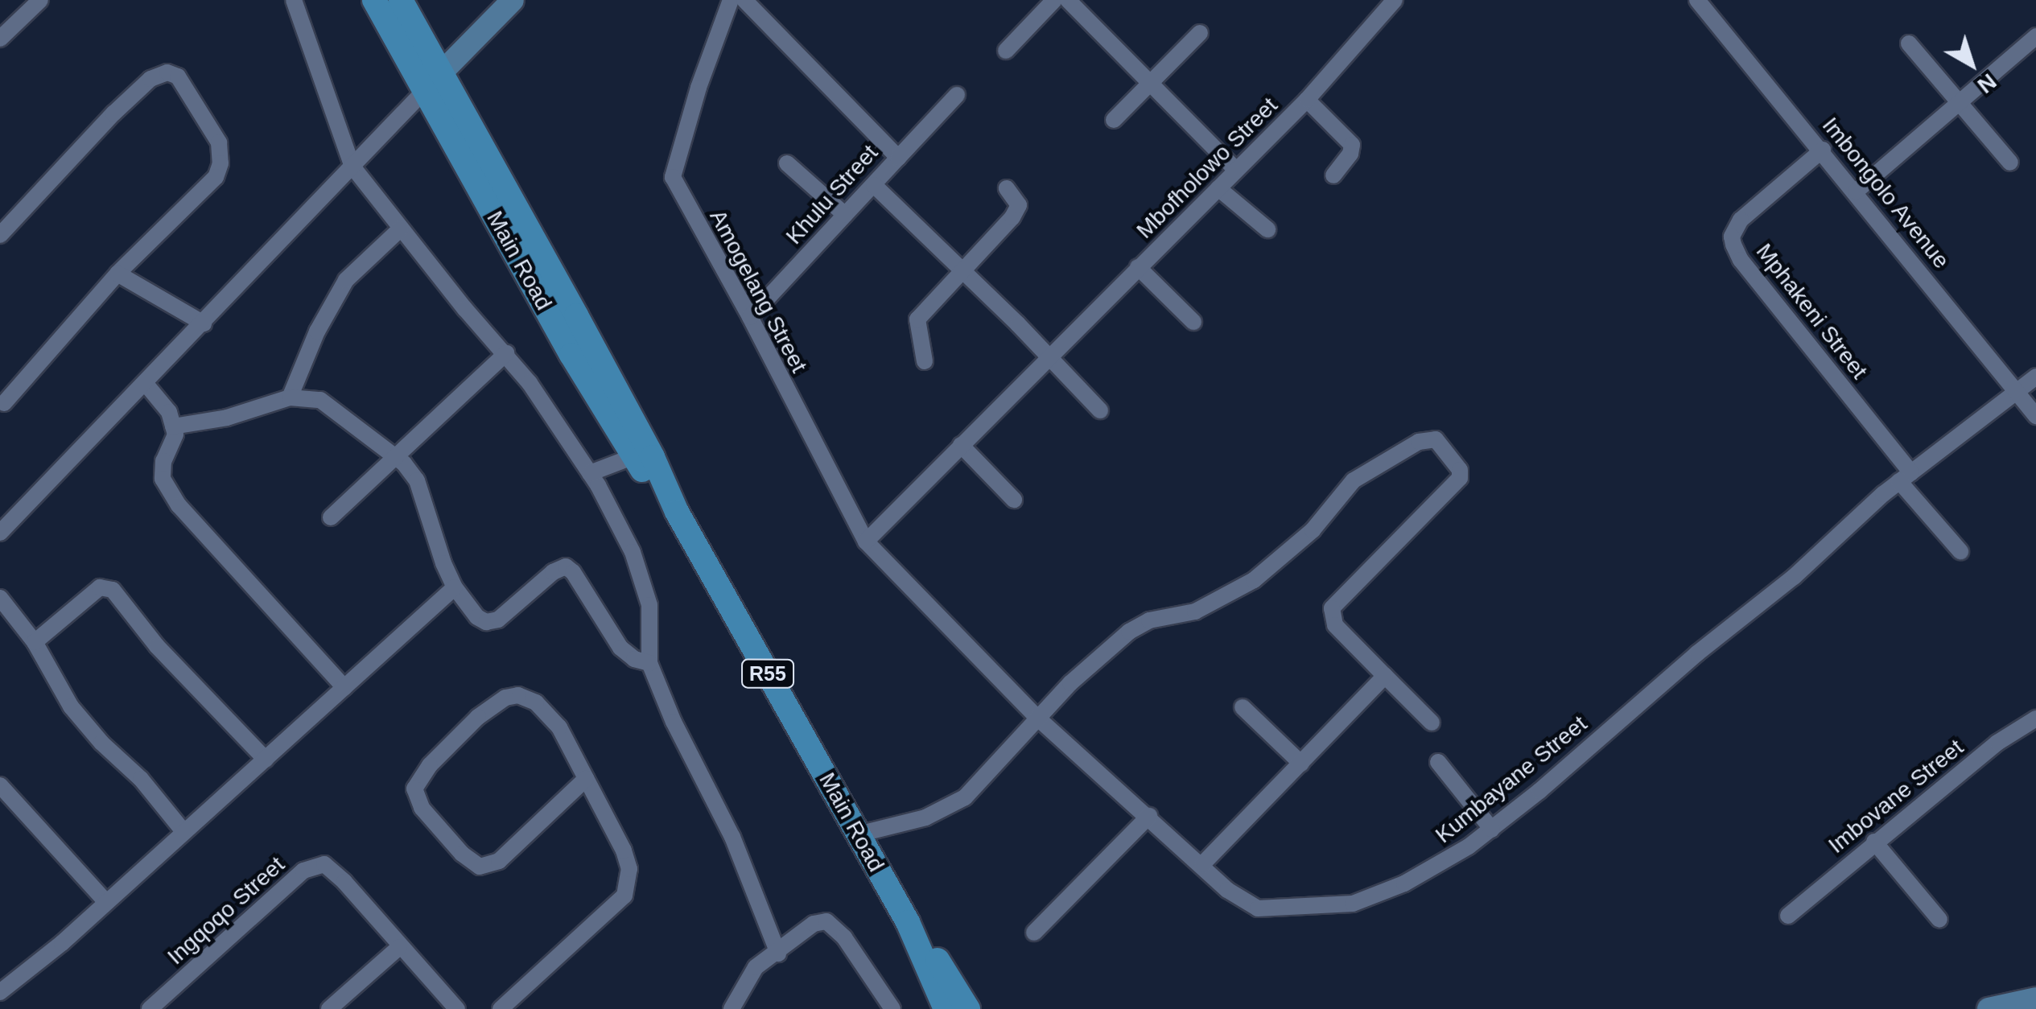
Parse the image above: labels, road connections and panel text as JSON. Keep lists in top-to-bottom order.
{
  "streets": {
    "main road": ["Main Road", "R55"],
    "street": [
      "Mbofholowo Street",
      "Imbongolo Avenue",
      "Khulu Street",
      "Amogelang Street",
      "Mphakeni Street",
      "Kumbayane Street",
      "Imbovane Street",
      "Ingqoqo Street"
    ]
  },
  "crossings": [
    ["Mbofholowo Street", "Amogelang Street"],
    ["Imbongolo Avenue", "Mphakeni Street"],
    ["Imbongolo Avenue", "Kumbayane Street"],
    ["Khulu Street", "Amogelang Street"],
    ["Amogelang Street", "Kumbayane Street"],
    ["Mphakeni Street", "Kumbayane Street"]
  ],
  "north": "bottom right"
}
